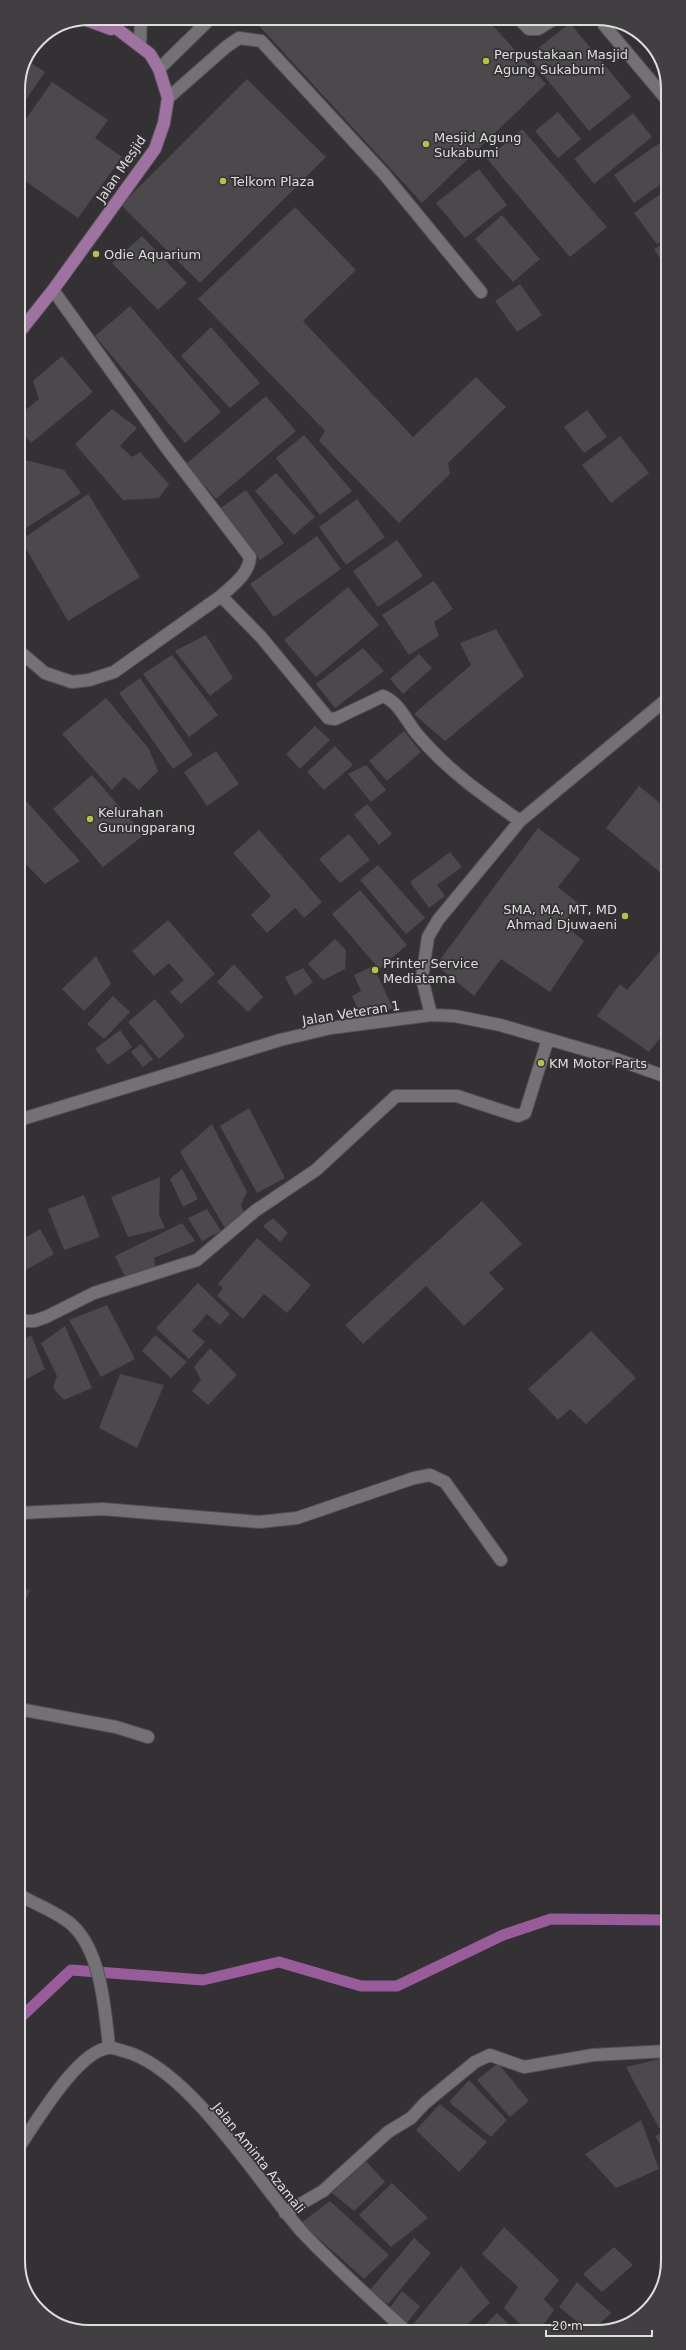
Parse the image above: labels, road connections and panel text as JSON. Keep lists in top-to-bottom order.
{
  "streets": {
    "main road": ["Jalan Mesjid"],
    "street": ["Jalan Veteran 1", "Jalan Aminta Azamali"]
  },
  "places": [
    "Perpustakaan Masjid Agung Sukabumi",
    "Mesjid Agung Sukabumi",
    "Telkom Plaza",
    "Odie Aquarium",
    "Kelurahan Gunungparang",
    "SMA, MA, MT, MD Ahmad Djuwaeni",
    "Printer Service Mediatama",
    "KM Motor Parts"
  ],
  "scale_bar": "20 m"
}
